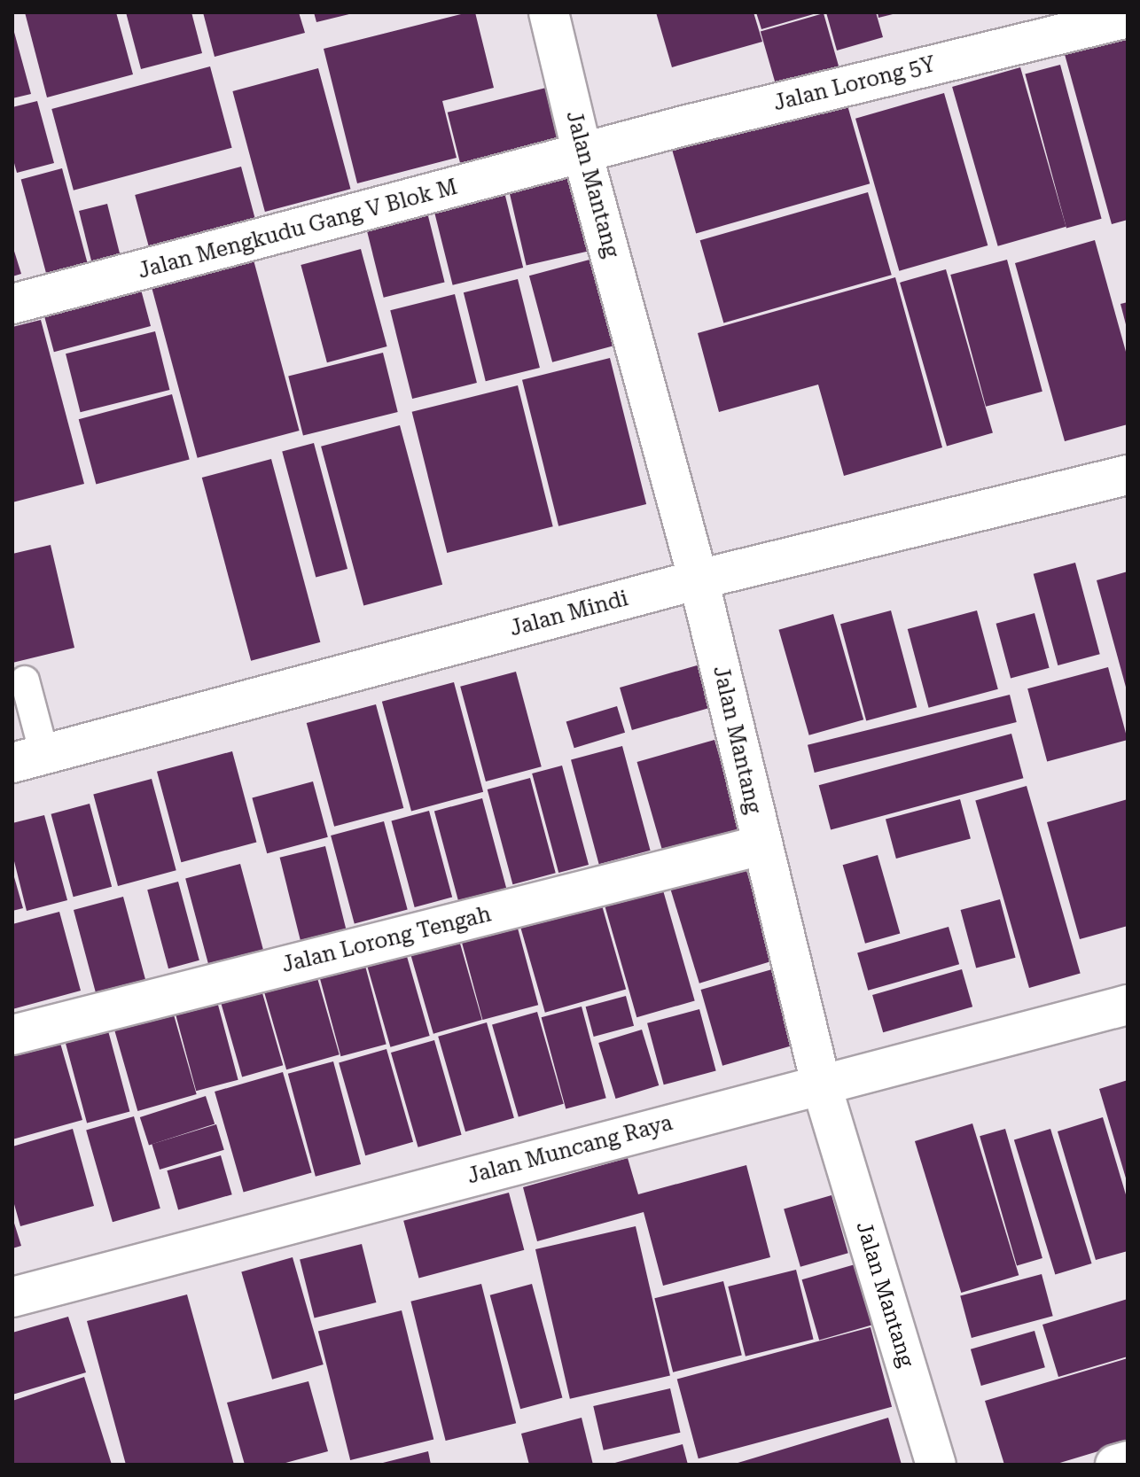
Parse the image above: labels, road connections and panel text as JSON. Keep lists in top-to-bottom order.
{
  "streets": {
    "street": [
      "Jalan Lorong 5Y",
      "Jalan Mantang",
      "Jalan Mengkudu Gang V Blok M",
      "Jalan Mindi",
      "Jalan Lorong Tengah",
      "Jalan Muncang Raya"
    ]
  },
  "crossings": [
    ["Jalan Lorong 5Y", "Jalan Mantang"],
    ["Jalan Lorong 5Y", "Jalan Mengkudu Gang V Blok M"],
    ["Jalan Mantang", "Jalan Mengkudu Gang V Blok M"],
    ["Jalan Mantang", "Jalan Mindi"],
    ["Jalan Mantang", "Jalan Lorong Tengah"],
    ["Jalan Mantang", "Jalan Muncang Raya"]
  ]
}
